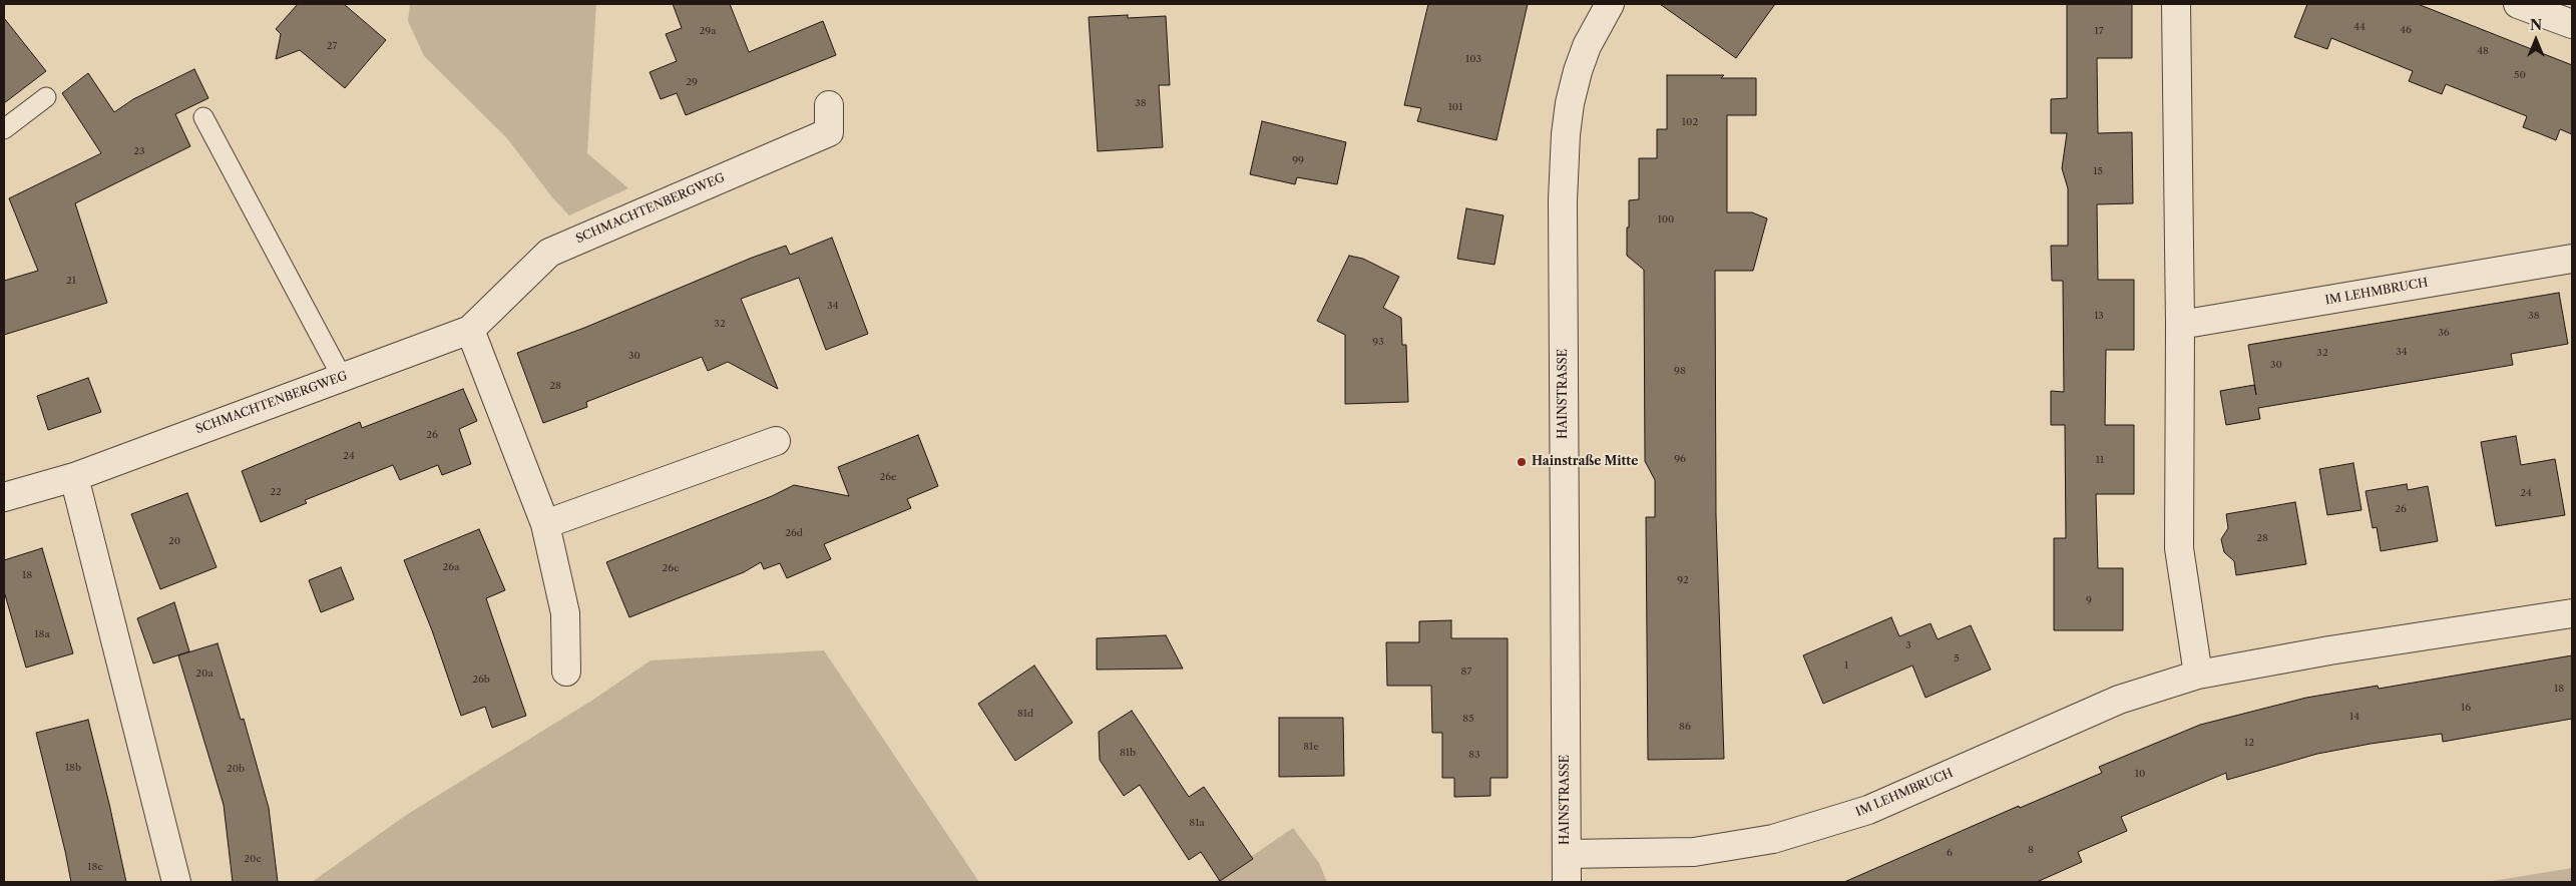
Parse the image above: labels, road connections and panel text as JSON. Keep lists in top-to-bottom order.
{
  "streets": {
    "street": ["SCHMACHTENBERGWEG", "IM LEHMBRUCH", "HAINSTRASSE"]
  },
  "crossings": [
    ["IM LEHMBRUCH", "HAINSTRASSE"]
  ],
  "places": ["Hainstraße Mitte"],
  "house_numbers": [
    "44",
    "46",
    "29a",
    "17",
    "27",
    "48",
    "103",
    "50",
    "29",
    "38",
    "101",
    "102",
    "23",
    "99",
    "15",
    "100",
    "21",
    "34",
    "13",
    "38",
    "32",
    "36",
    "93",
    "34",
    "32",
    "30",
    "30",
    "98",
    "28",
    "26",
    "24",
    "96",
    "11",
    "26e",
    "22",
    "24",
    "26",
    "26d",
    "28",
    "20",
    "26a",
    "26c",
    "18",
    "92",
    "9",
    "18a",
    "3",
    "5",
    "1",
    "87",
    "20a",
    "26b",
    "18",
    "16",
    "81d",
    "14",
    "85",
    "86",
    "12",
    "81e",
    "81b",
    "83",
    "18b",
    "20b",
    "10",
    "81a",
    "8",
    "6",
    "20c",
    "18c"
  ],
  "north": "top"
}
